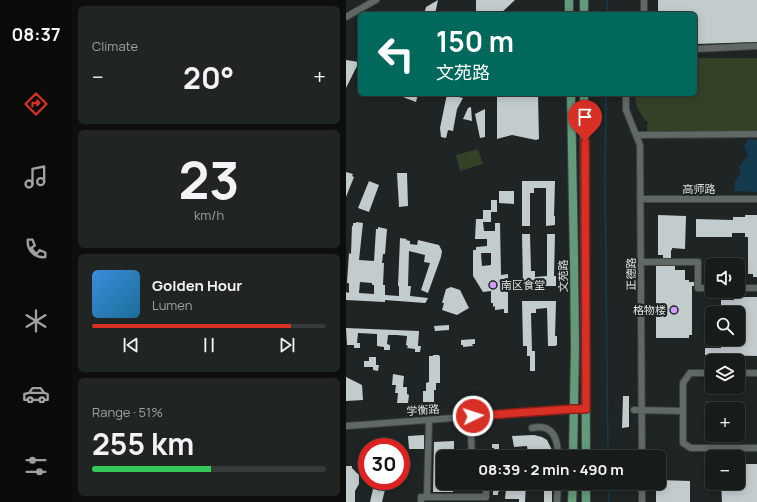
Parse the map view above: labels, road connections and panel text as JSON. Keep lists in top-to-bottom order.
{
  "streets": {
    "main road": ["文苑路"],
    "street": ["高师路", "正德路", "学衡路"]
  },
  "crossings": [
    ["高师路", "正德路"],
    ["文苑路", "学衡路"]
  ],
  "places": ["南区食堂", "格物楼"],
  "page": {
    "tabs": "08:37",
    "tile": [
      "Climate",
      ["23", "km/h"],
      ["Range · 51%", "255 km"]
    ],
    "turn": ["150 m", "文苑路"],
    "heat": ["−", "20°", "+"],
    "map_buttons": ["+", "−"],
    "song": ["Golden Hour", "Lumen"],
    "limit": "30",
    "trip": "08:39 · 2 min · 490 m"
  }
}
